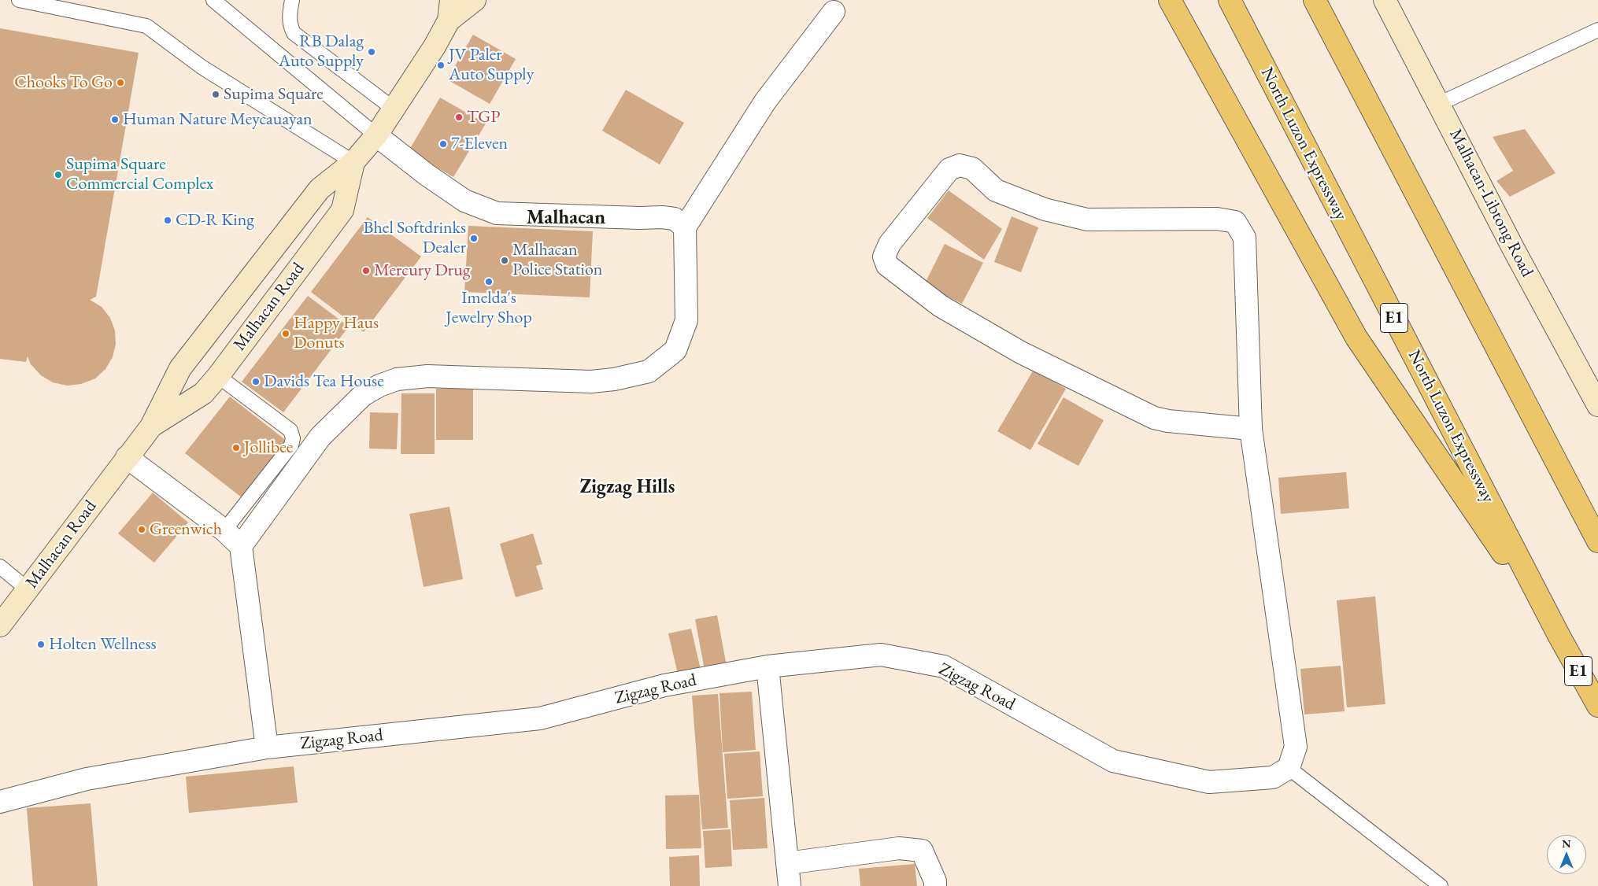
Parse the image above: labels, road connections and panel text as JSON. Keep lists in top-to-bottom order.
{
  "streets": {
    "highway": ["North Luzon Expressway", "E1"],
    "main road": ["Malhacan-Libtong Road", "Malhacan Road"],
    "street": ["Zigzag Road"]
  },
  "districts": ["Malhacan", "Zigzag Hills"],
  "places": [
    "RB Dalag Auto Supply",
    "JV Paler Auto Supply",
    "Chooks To Go",
    "Supima Square",
    "TGP",
    "Human Nature Meycauayan",
    "7-Eleven",
    "Supima Square Commercial Complex",
    "CD-R King",
    "Bhel Softdrinks Dealer",
    "Malhacan Police Station",
    "Mercury Drug",
    "Imelda's Jewelry Shop",
    "Happy Haus Donuts",
    "Davids Tea House",
    "Jollibee",
    "Greenwich",
    "Holten Wellness"
  ],
  "north": "top"
}
